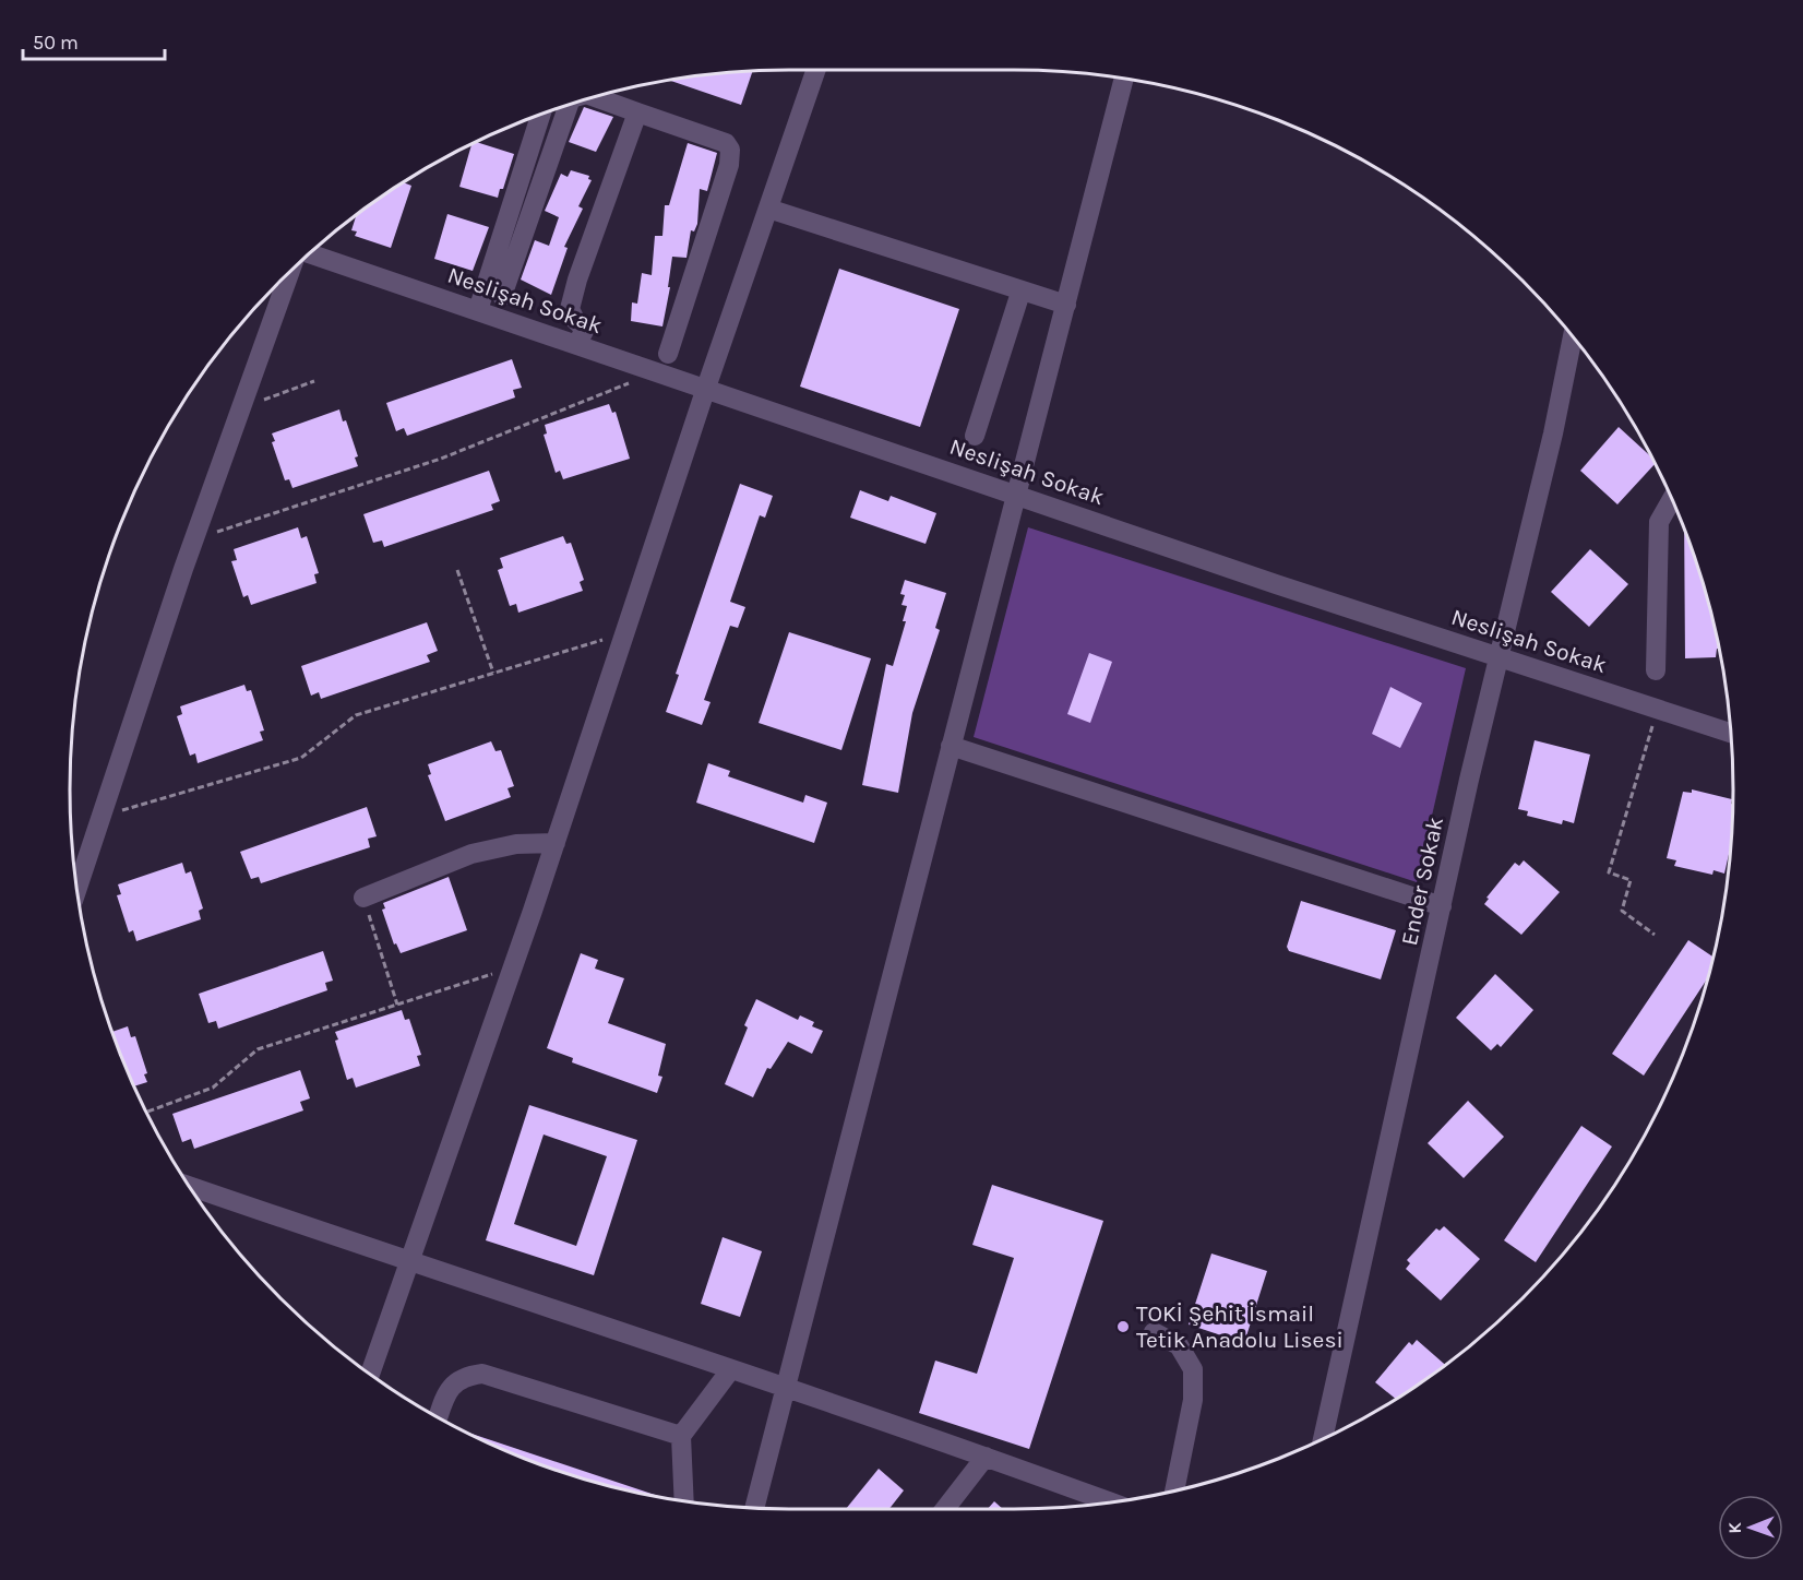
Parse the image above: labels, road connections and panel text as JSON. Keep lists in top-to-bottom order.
{
  "streets": {
    "street": ["Neslişah Sokak", "Ender Sokak"]
  },
  "crossings": [
    ["Neslişah Sokak", "Ender Sokak"]
  ],
  "places": ["TOKİ Şehit İsmail Tetik Anadolu Lisesi"],
  "scale_bar": "50 m",
  "north": "left"
}
